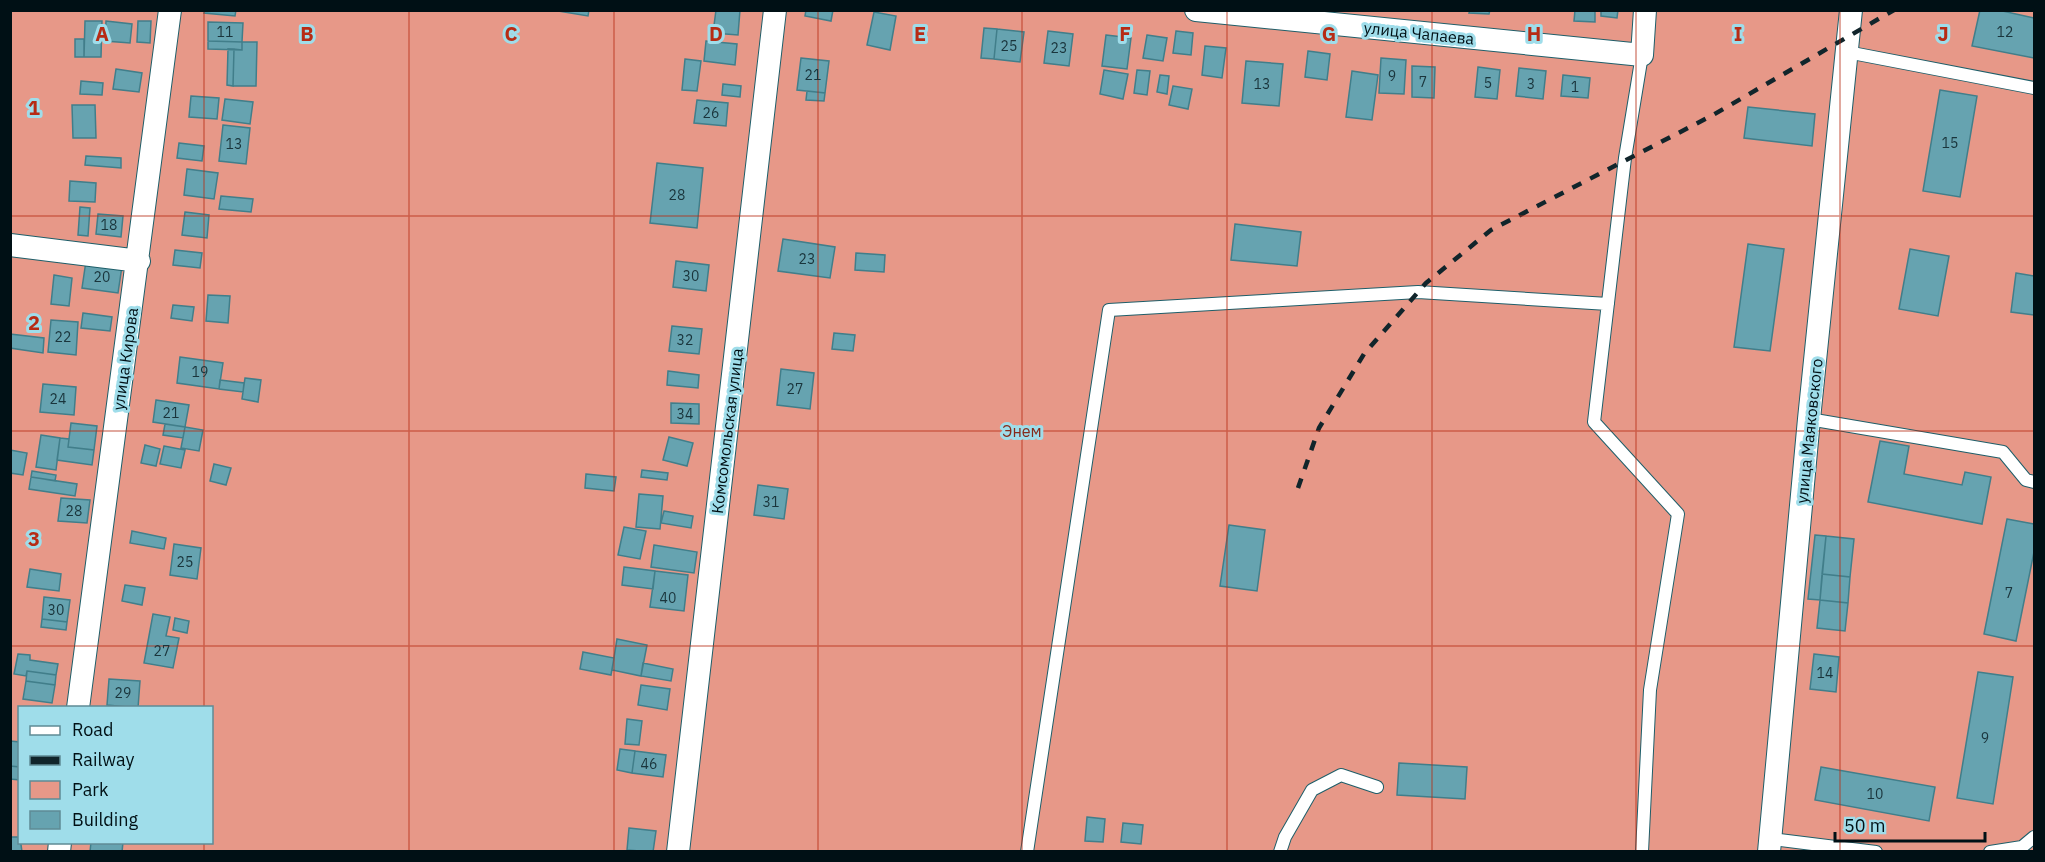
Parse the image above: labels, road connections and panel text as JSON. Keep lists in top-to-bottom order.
{
  "streets": {
    "street": [
      "улица Чапаева",
      "улица Кирова",
      "Комсомольская улица",
      "улица Маяковского"
    ]
  },
  "parks": ["Энем"],
  "house_numbers": [
    "11",
    "12",
    "25",
    "23",
    "21",
    "9",
    "7",
    "5",
    "13",
    "3",
    "1",
    "26",
    "15",
    "13",
    "28",
    "18",
    "23",
    "30",
    "20",
    "22",
    "32",
    "19",
    "27",
    "24",
    "21",
    "34",
    "31",
    "28",
    "25",
    "7",
    "40",
    "30",
    "27",
    "14",
    "29",
    "9",
    "46",
    "10"
  ],
  "legend": [
    "Road",
    "Railway",
    "Park",
    "Building"
  ],
  "scale_bar": "50 m",
  "grid": {
    "columns": [
      "A",
      "B",
      "C",
      "D",
      "E",
      "F",
      "G",
      "H",
      "I",
      "J"
    ],
    "rows": ["1", "2", "3"]
  }
}
